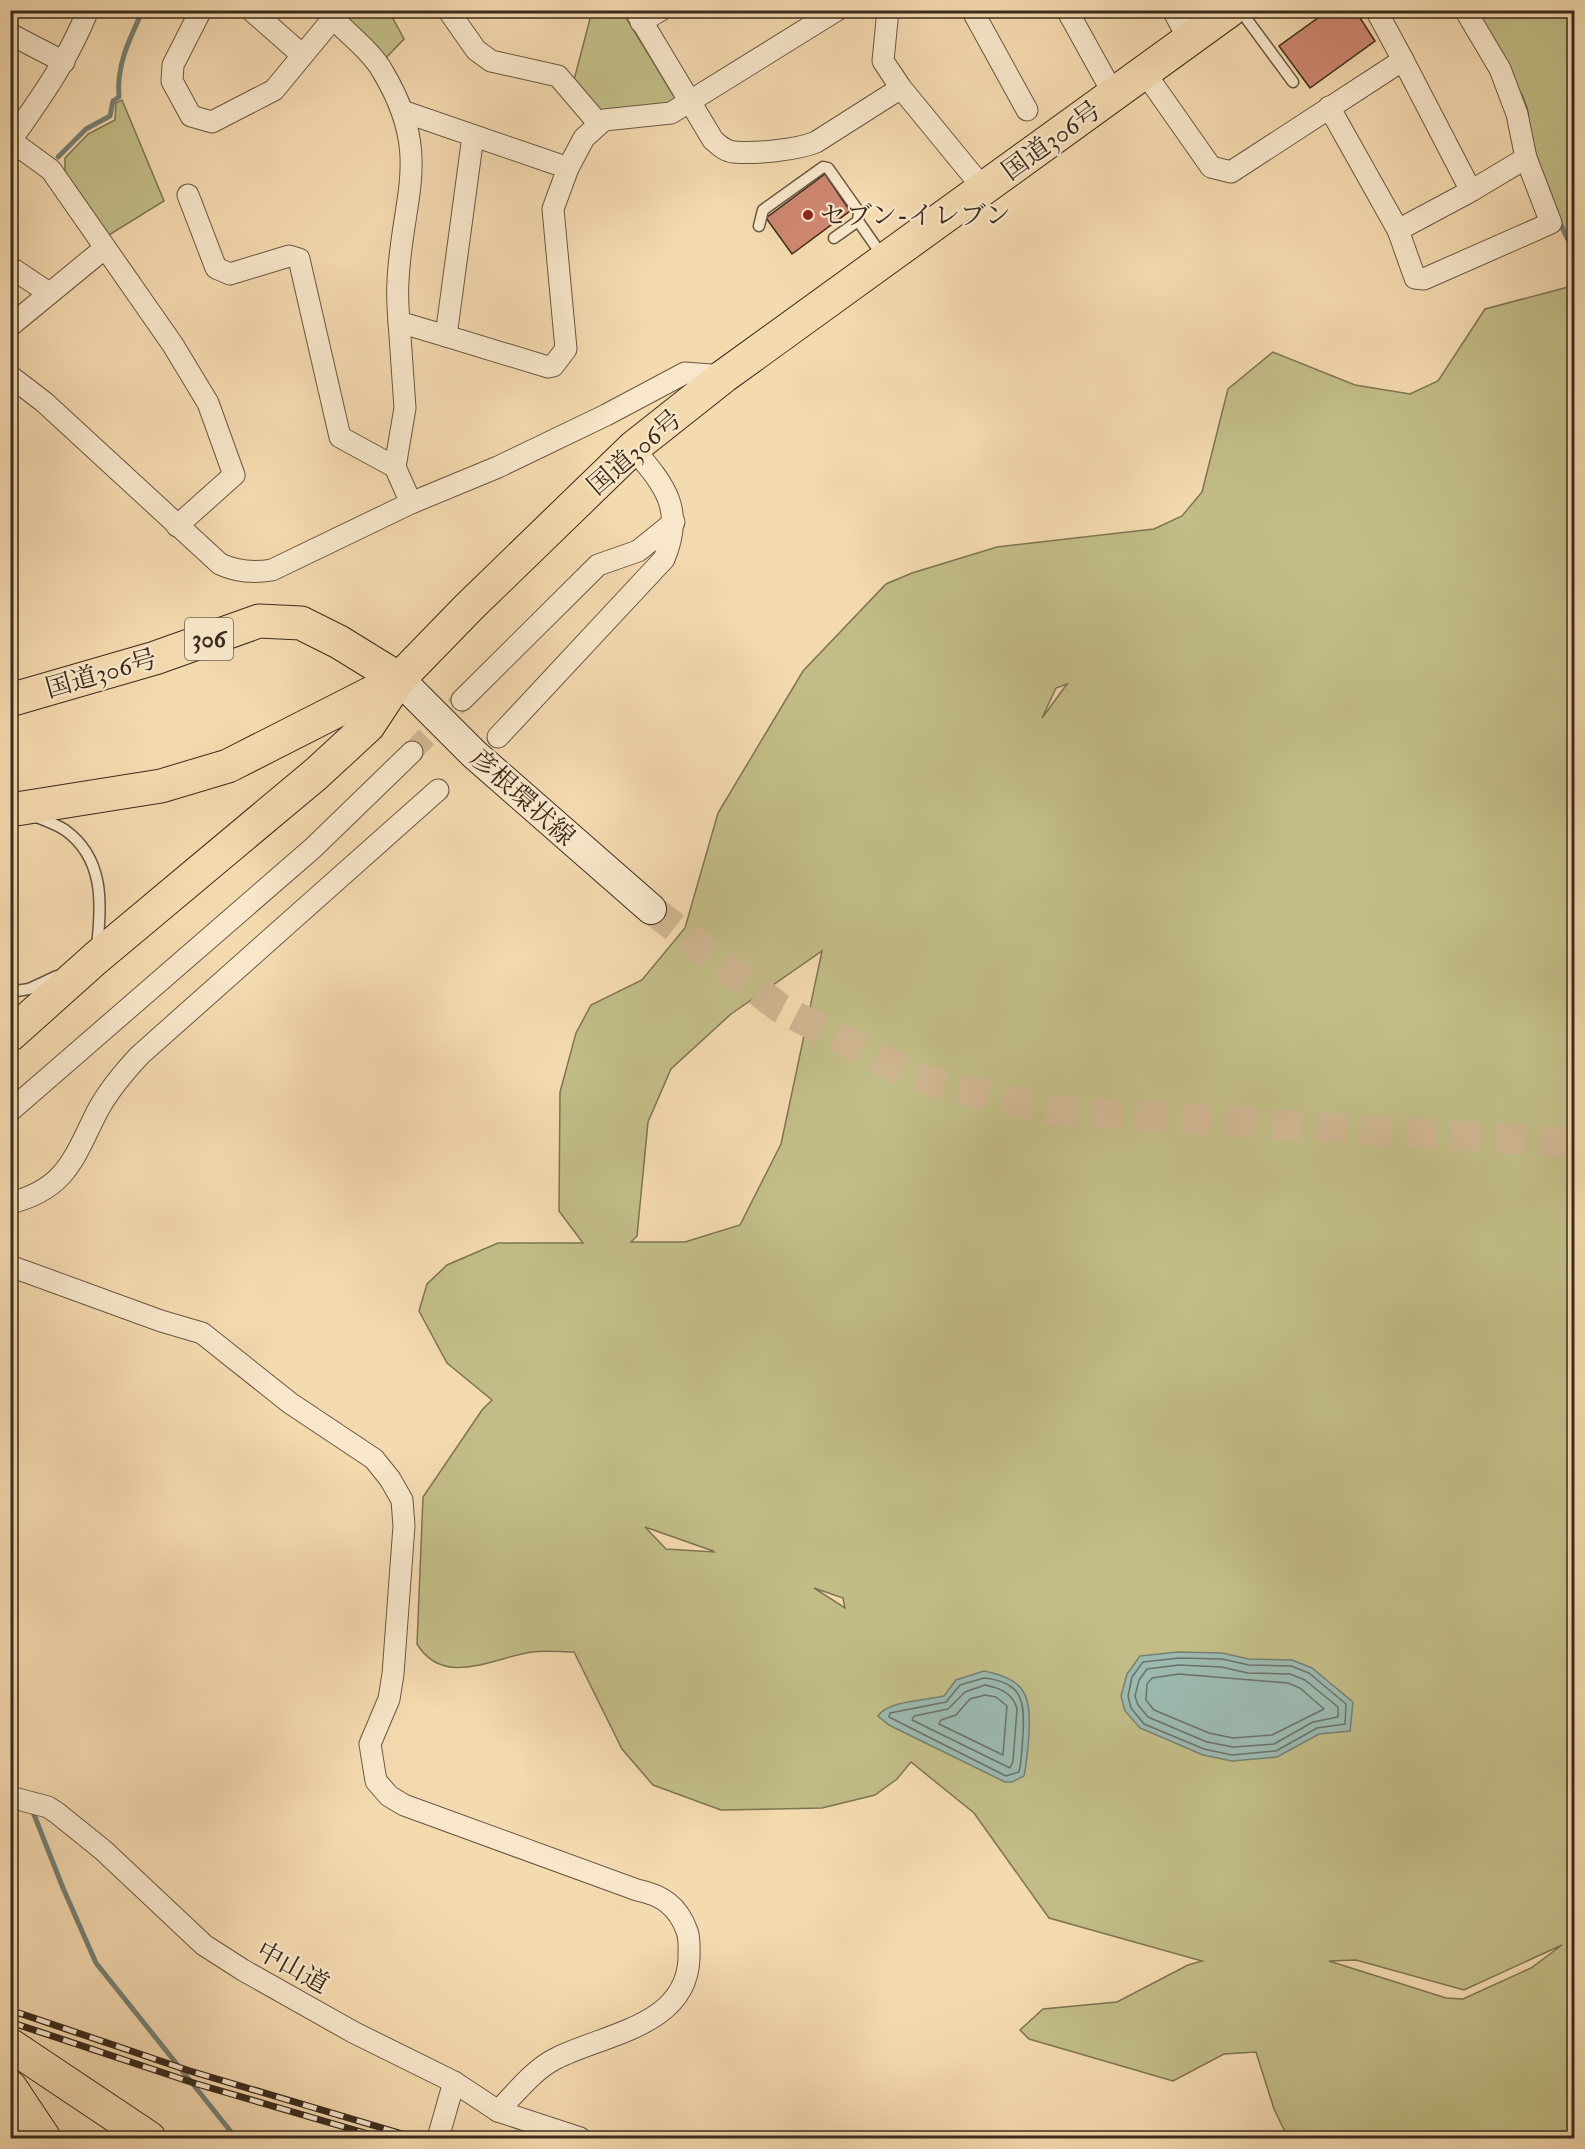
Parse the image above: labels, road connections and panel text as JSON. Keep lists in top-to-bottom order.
{
  "streets": {
    "highway": ["国道306号", "306"],
    "main road": ["彦根環状線"],
    "street": ["中山道"]
  },
  "crossings": [
    ["国道306号", "彦根環状線"]
  ],
  "places": ["セブン-イレブン"]
}
